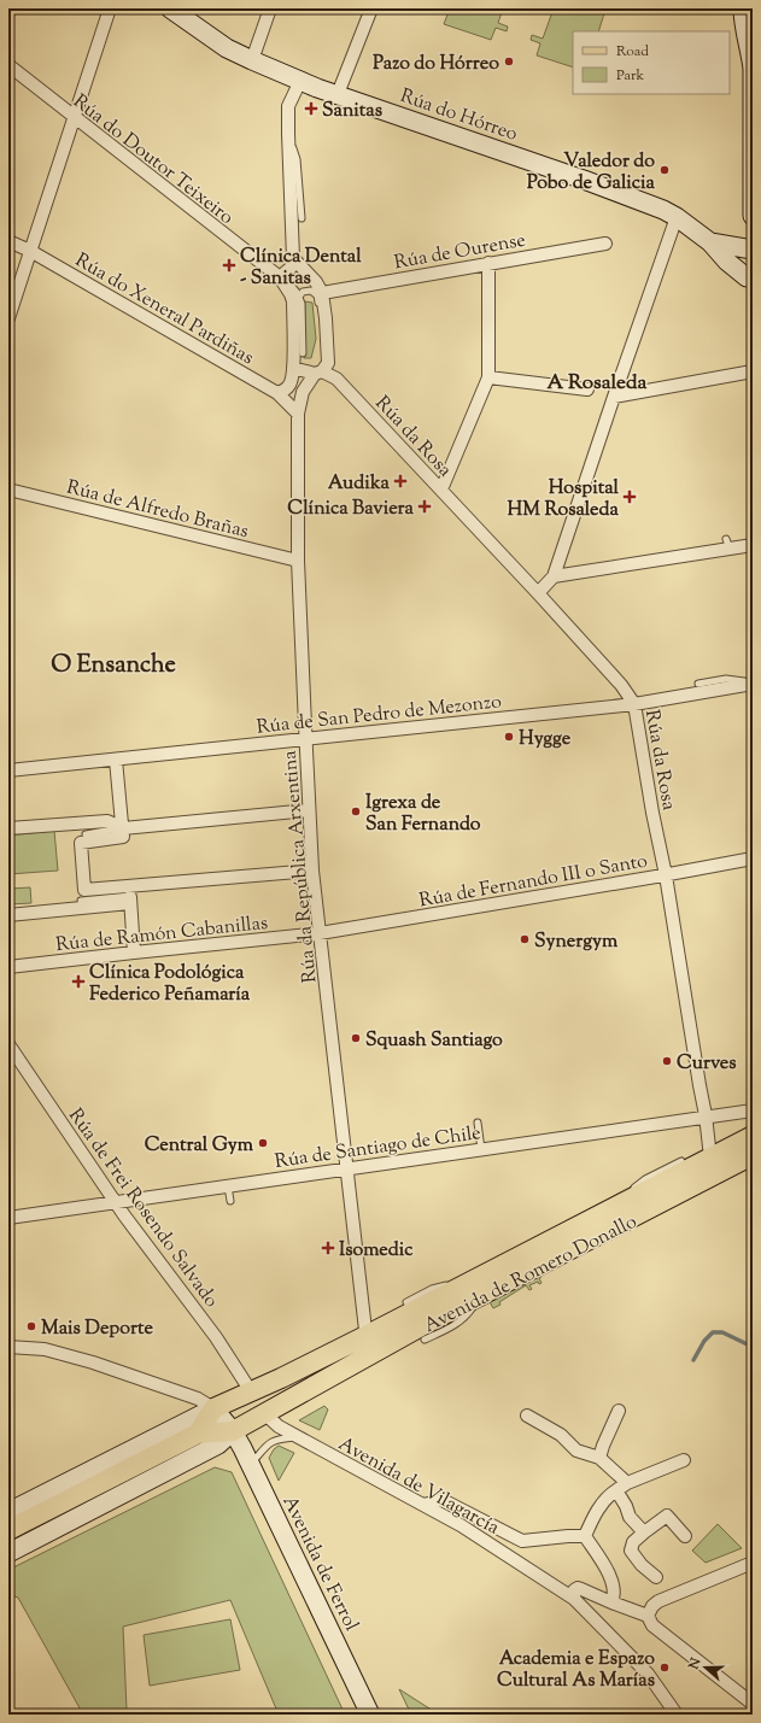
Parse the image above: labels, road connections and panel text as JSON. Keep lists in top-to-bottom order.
{
  "streets": {
    "main road": ["Avenida de Romero Donallo"],
    "street": [
      "Rúa do Hórreo",
      "Rúa do Doutor Teixeiro",
      "Rúa de Ourense",
      "Rúa do Xeneral Pardiñas",
      "Rúa da Rosa",
      "Rúa de Alfredo Brañas",
      "Rúa de San Pedro de Mezonzo",
      "Rúa da República Arxentina",
      "Rúa de Fernando III o Santo",
      "Rúa de Ramón Cabanillas",
      "Rúa de Santiago de Chile",
      "Rúa de Frei Rosendo Salvado",
      "Avenida de Vilagarcía",
      "Avenida de Ferrol"
    ]
  },
  "crossings": [
    ["Rúa do Xeneral Pardiñas", "Rúa da República Arxentina"],
    ["Rúa da Rosa", "Rúa de San Pedro de Mezonzo"],
    ["Rúa da Rosa", "Rúa da República Arxentina"],
    ["Rúa da Rosa", "Rúa de Fernando III o Santo"],
    ["Rúa da Rosa", "Rúa de Santiago de Chile"],
    ["Rúa da Rosa", "Avenida de Romero Donallo"],
    ["Rúa de Alfredo Brañas", "Rúa da República Arxentina"],
    ["Rúa de San Pedro de Mezonzo", "Rúa da República Arxentina"],
    ["Rúa da República Arxentina", "Rúa de Fernando III o Santo"],
    ["Rúa da República Arxentina", "Rúa de Ramón Cabanillas"],
    ["Rúa da República Arxentina", "Rúa de Santiago de Chile"],
    ["Rúa da República Arxentina", "Avenida de Romero Donallo"],
    ["Rúa de Fernando III o Santo", "Rúa de Ramón Cabanillas"],
    ["Rúa de Santiago de Chile", "Rúa de Frei Rosendo Salvado"],
    ["Rúa de Frei Rosendo Salvado", "Avenida de Romero Donallo"],
    ["Avenida de Romero Donallo", "Avenida de Vilagarcía"],
    ["Avenida de Romero Donallo", "Avenida de Ferrol"]
  ],
  "districts": ["A Rosaleda", "O Ensanche"],
  "places": {
    "other": [
      "Pazo do Hórreo",
      "Valedor do Pobo de Galicia",
      "Hygge",
      "Igrexa de San Fernando",
      "Synergym",
      "Squash Santiago",
      "Curves",
      "Central Gym",
      "Mais Deporte",
      "Academia e Espazo Cultural As Marías"
    ],
    "health": [
      "Sanitas",
      "Clínica Dental - Sanitas",
      "Audika",
      "Hospital HM Rosaleda",
      "Clínica Baviera",
      "Clínica Podológica Federico Peñamaría",
      "Isomedic"
    ]
  },
  "legend": ["Road", "Park"],
  "north": "left"
}
